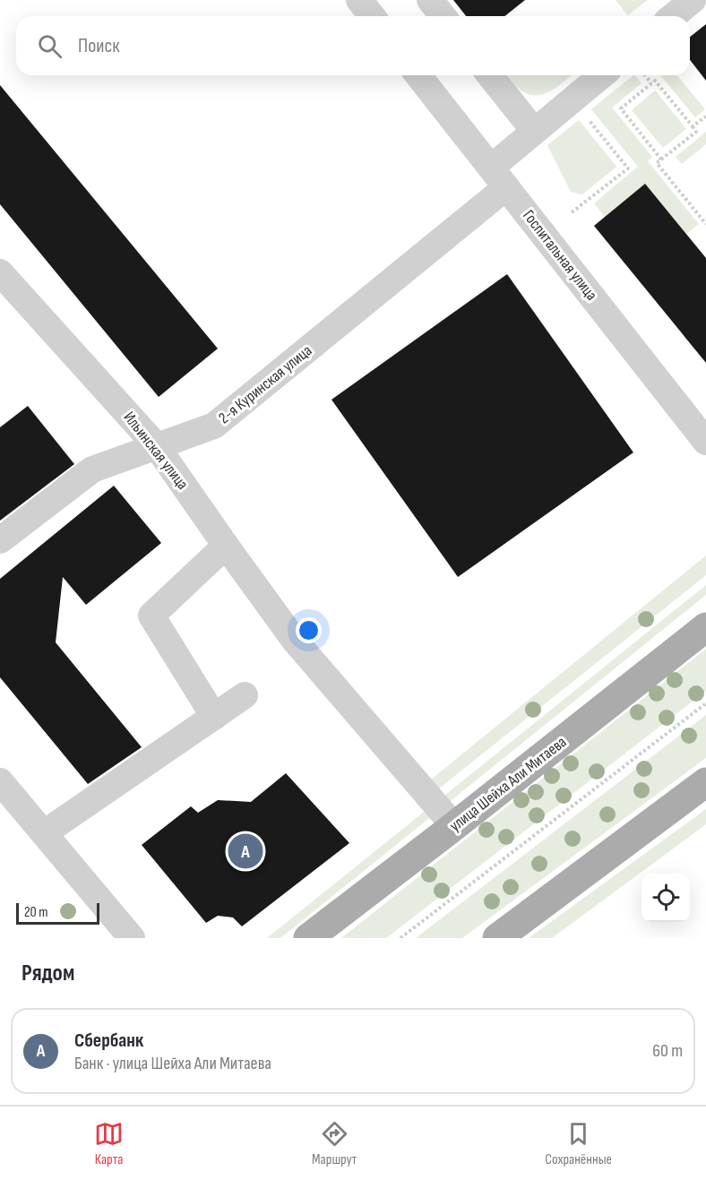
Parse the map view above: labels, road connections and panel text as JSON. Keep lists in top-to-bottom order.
{
  "streets": {
    "main road": ["улица Шейха Али Митаева"],
    "street": ["Госпитальная улица", "2-я Куринская улица", "Ильинская улица"]
  },
  "crossings": [
    ["Госпитальная улица", "2-я Куринская улица"],
    ["2-я Куринская улица", "Ильинская улица"],
    ["Ильинская улица", "улица Шейха Али Митаева"]
  ],
  "scale_bar": "20 m",
  "page": {
    "search": "Поиск",
    "pins": "A",
    "scale": "20 m",
    "heading": "Рядом",
    "list": [
      {
        "mark": "A",
        "name": "Сбербанк",
        "note": "Банк · улица Шейха Али Митаева",
        "value": "60 m"
      }
    ],
    "nav": ["Карта", "Маршрут", "Сохранённые"]
  }
}
